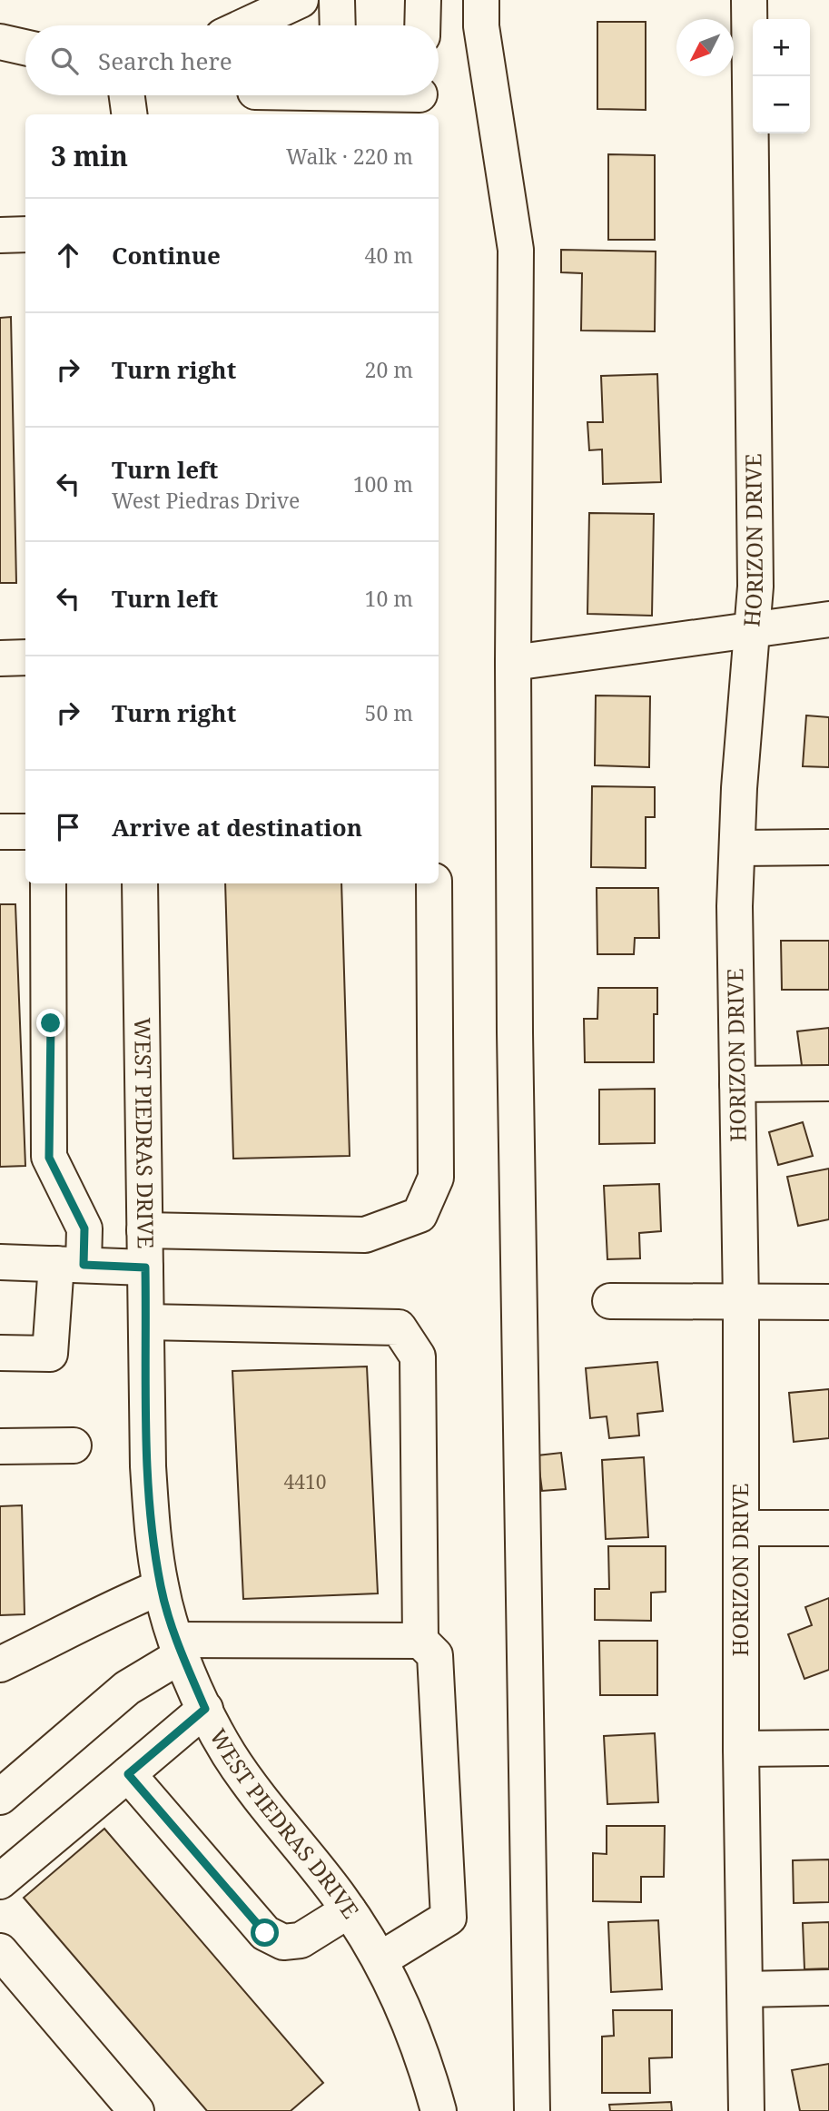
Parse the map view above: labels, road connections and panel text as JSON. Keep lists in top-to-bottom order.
{
  "streets": {
    "street": ["HORIZON DRIVE", "WEST PIEDRAS DRIVE"]
  },
  "house_numbers": ["4410"],
  "north": "bottom left",
  "page": {
    "map_buttons": ["+", "−"],
    "search": "Search here",
    "heading": ["3 min", "Walk · 220 m"],
    "list": [
      ["Continue", "40 m"],
      ["Turn right", "20 m"],
      ["Turn left", "West Piedras Drive", "100 m"],
      ["Turn left", "10 m"],
      ["Turn right", "50 m"],
      "Arrive at destination"
    ]
  }
}
